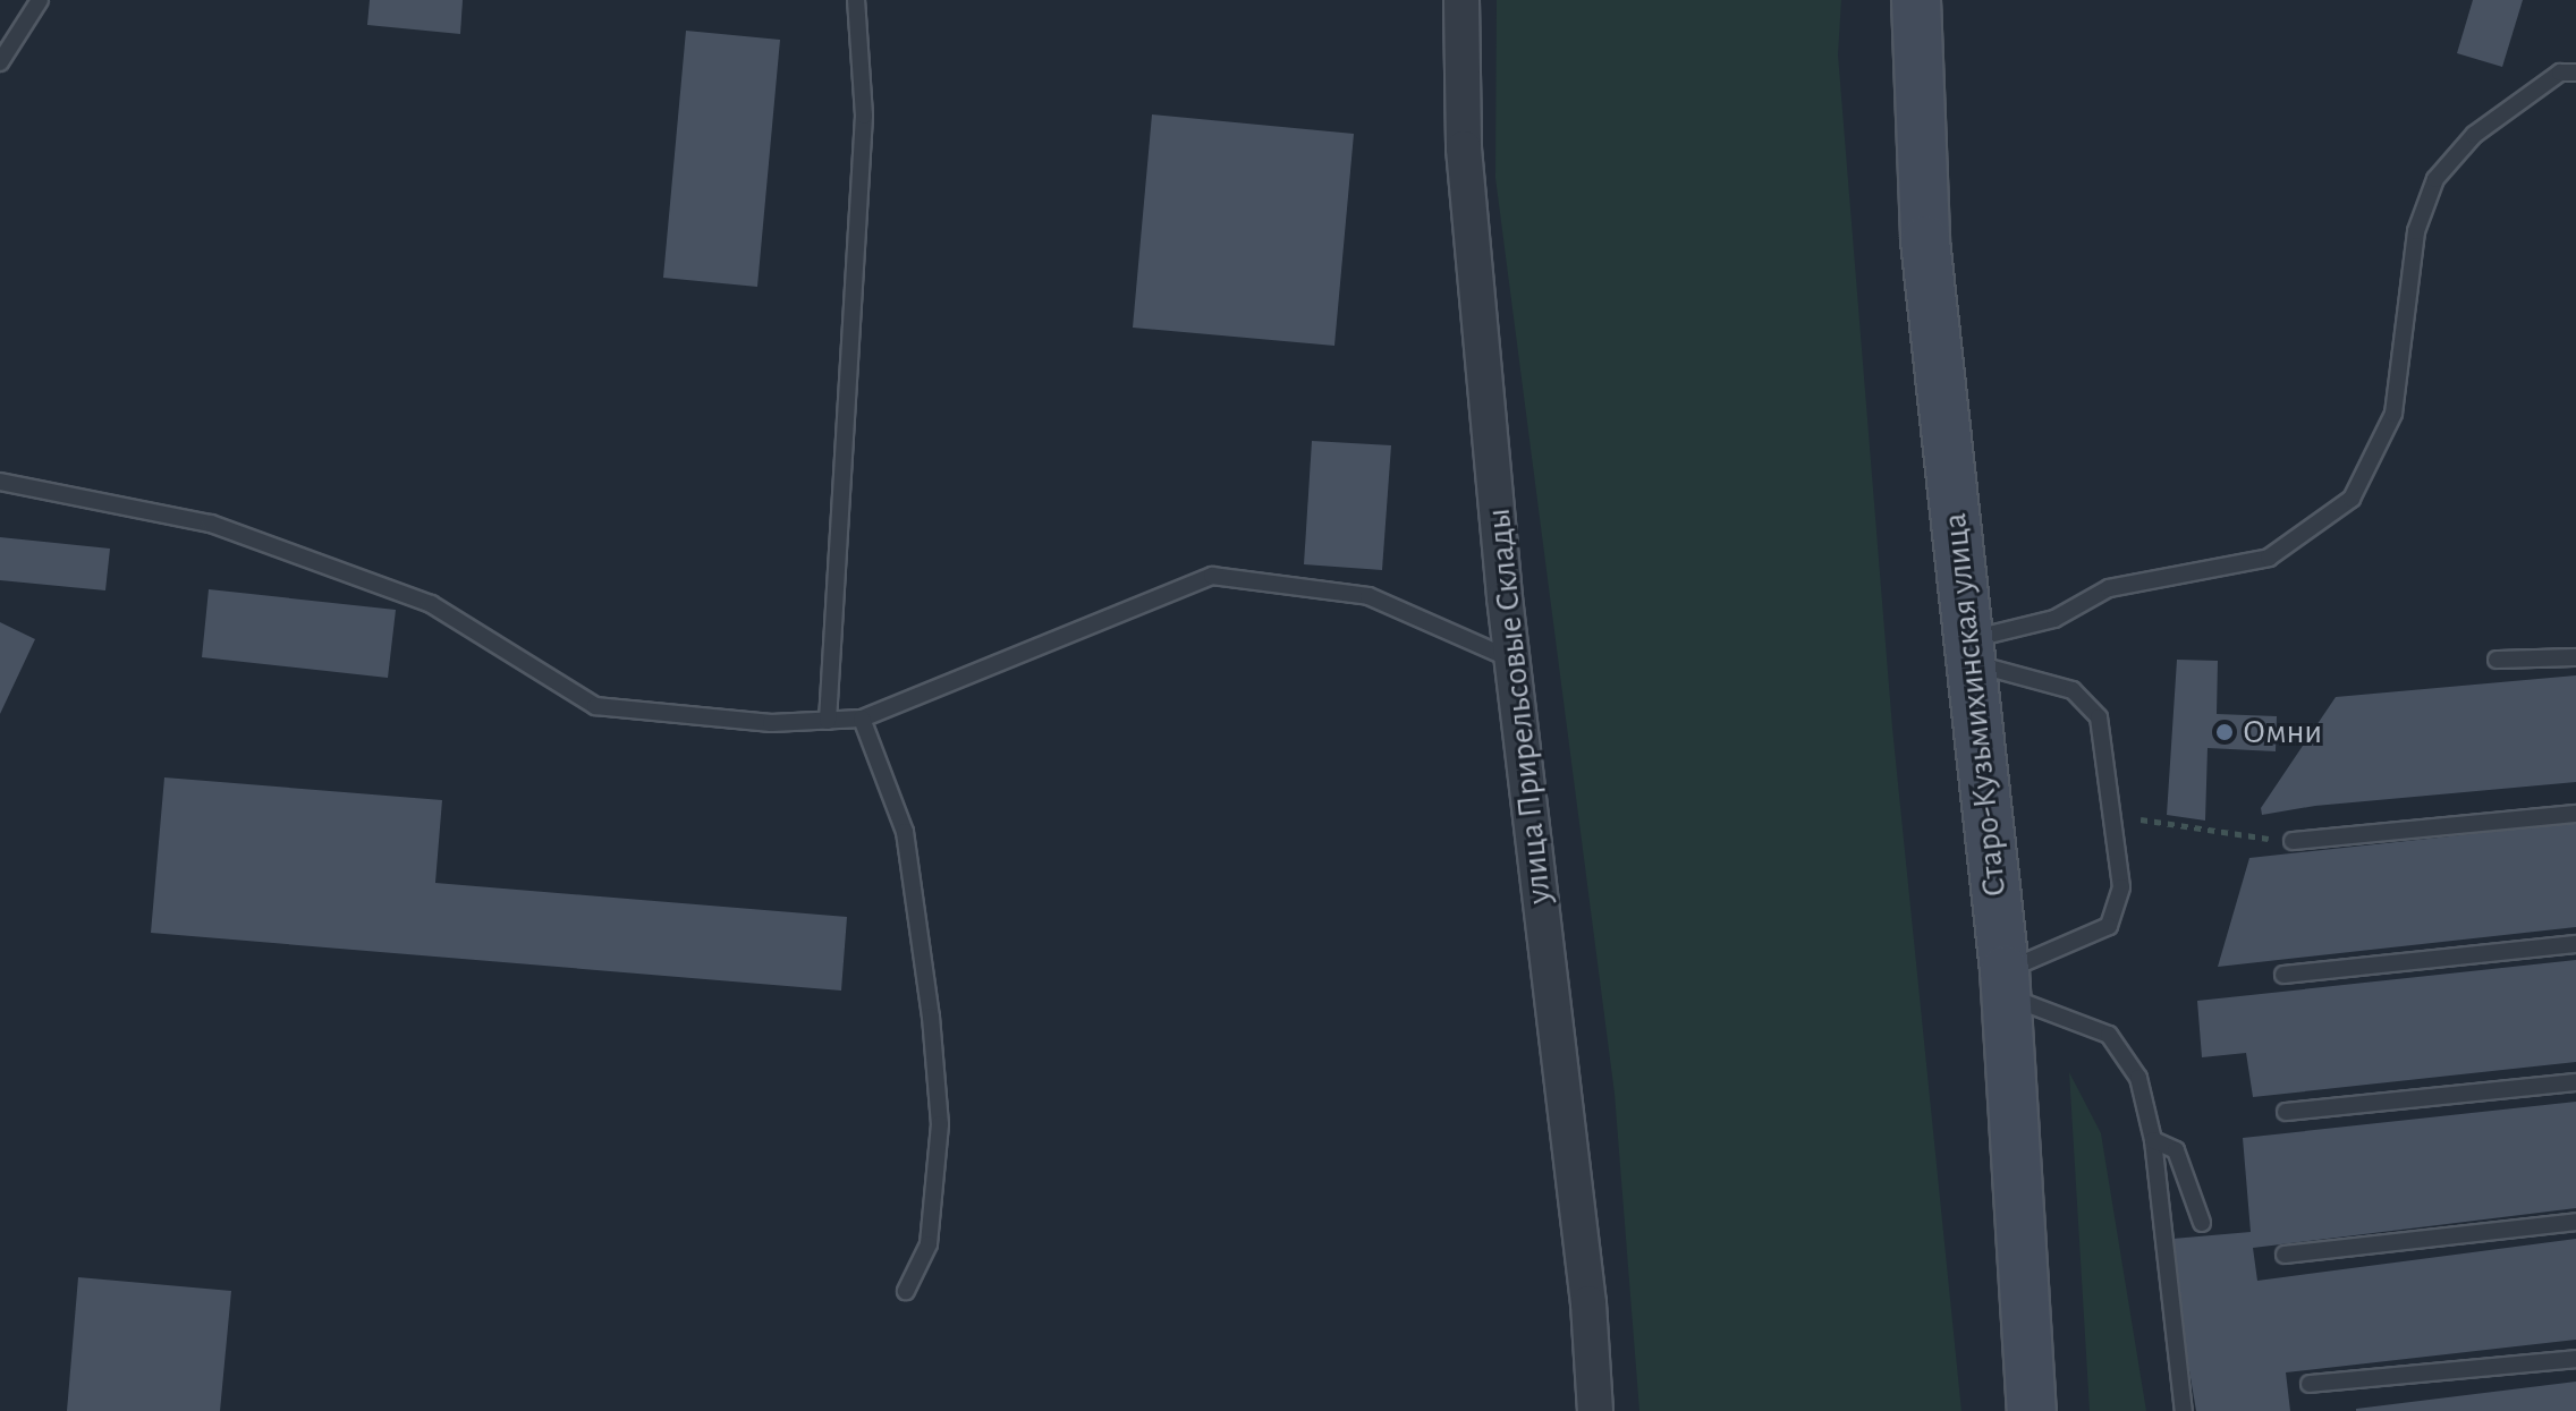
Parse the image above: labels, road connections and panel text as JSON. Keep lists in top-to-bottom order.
{
  "streets": {
    "main road": ["Старо-Кузьмихинская улица"],
    "street": ["улица Прирельсовые Склады"]
  },
  "places": ["Омни"]
}
